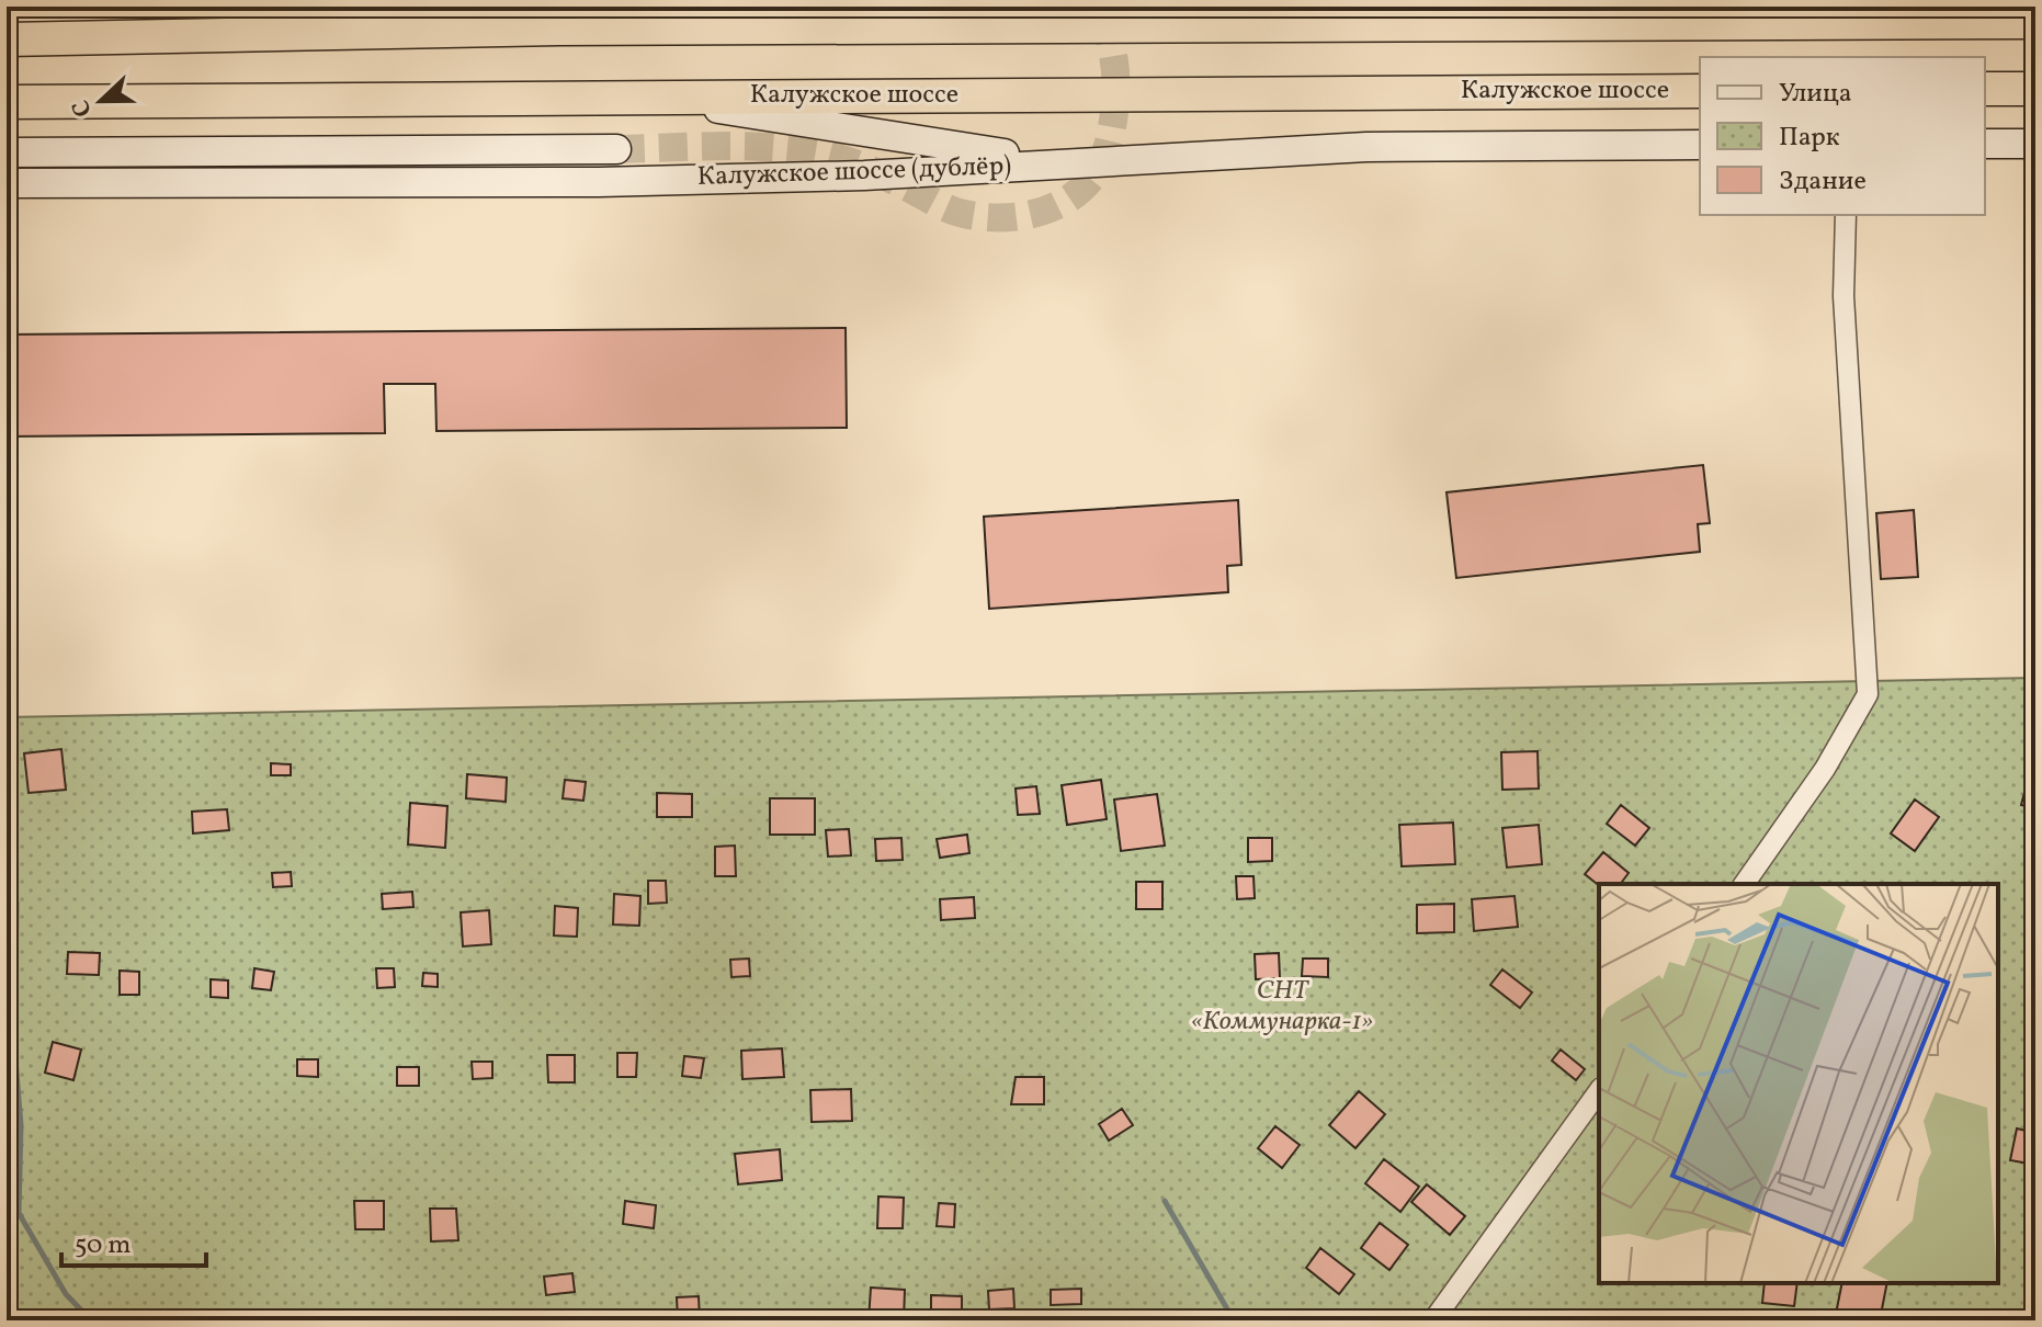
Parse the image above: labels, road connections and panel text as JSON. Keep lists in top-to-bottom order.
{
  "streets": {
    "highway": ["Калужское шоссе"],
    "main road": ["Калужское шоссе (дублёр)"]
  },
  "parks": ["СНТ «Коммунарка-1»"],
  "legend": ["Улица", "Парк", "Здание"],
  "scale_bar": "50 m",
  "north": "left"
}
